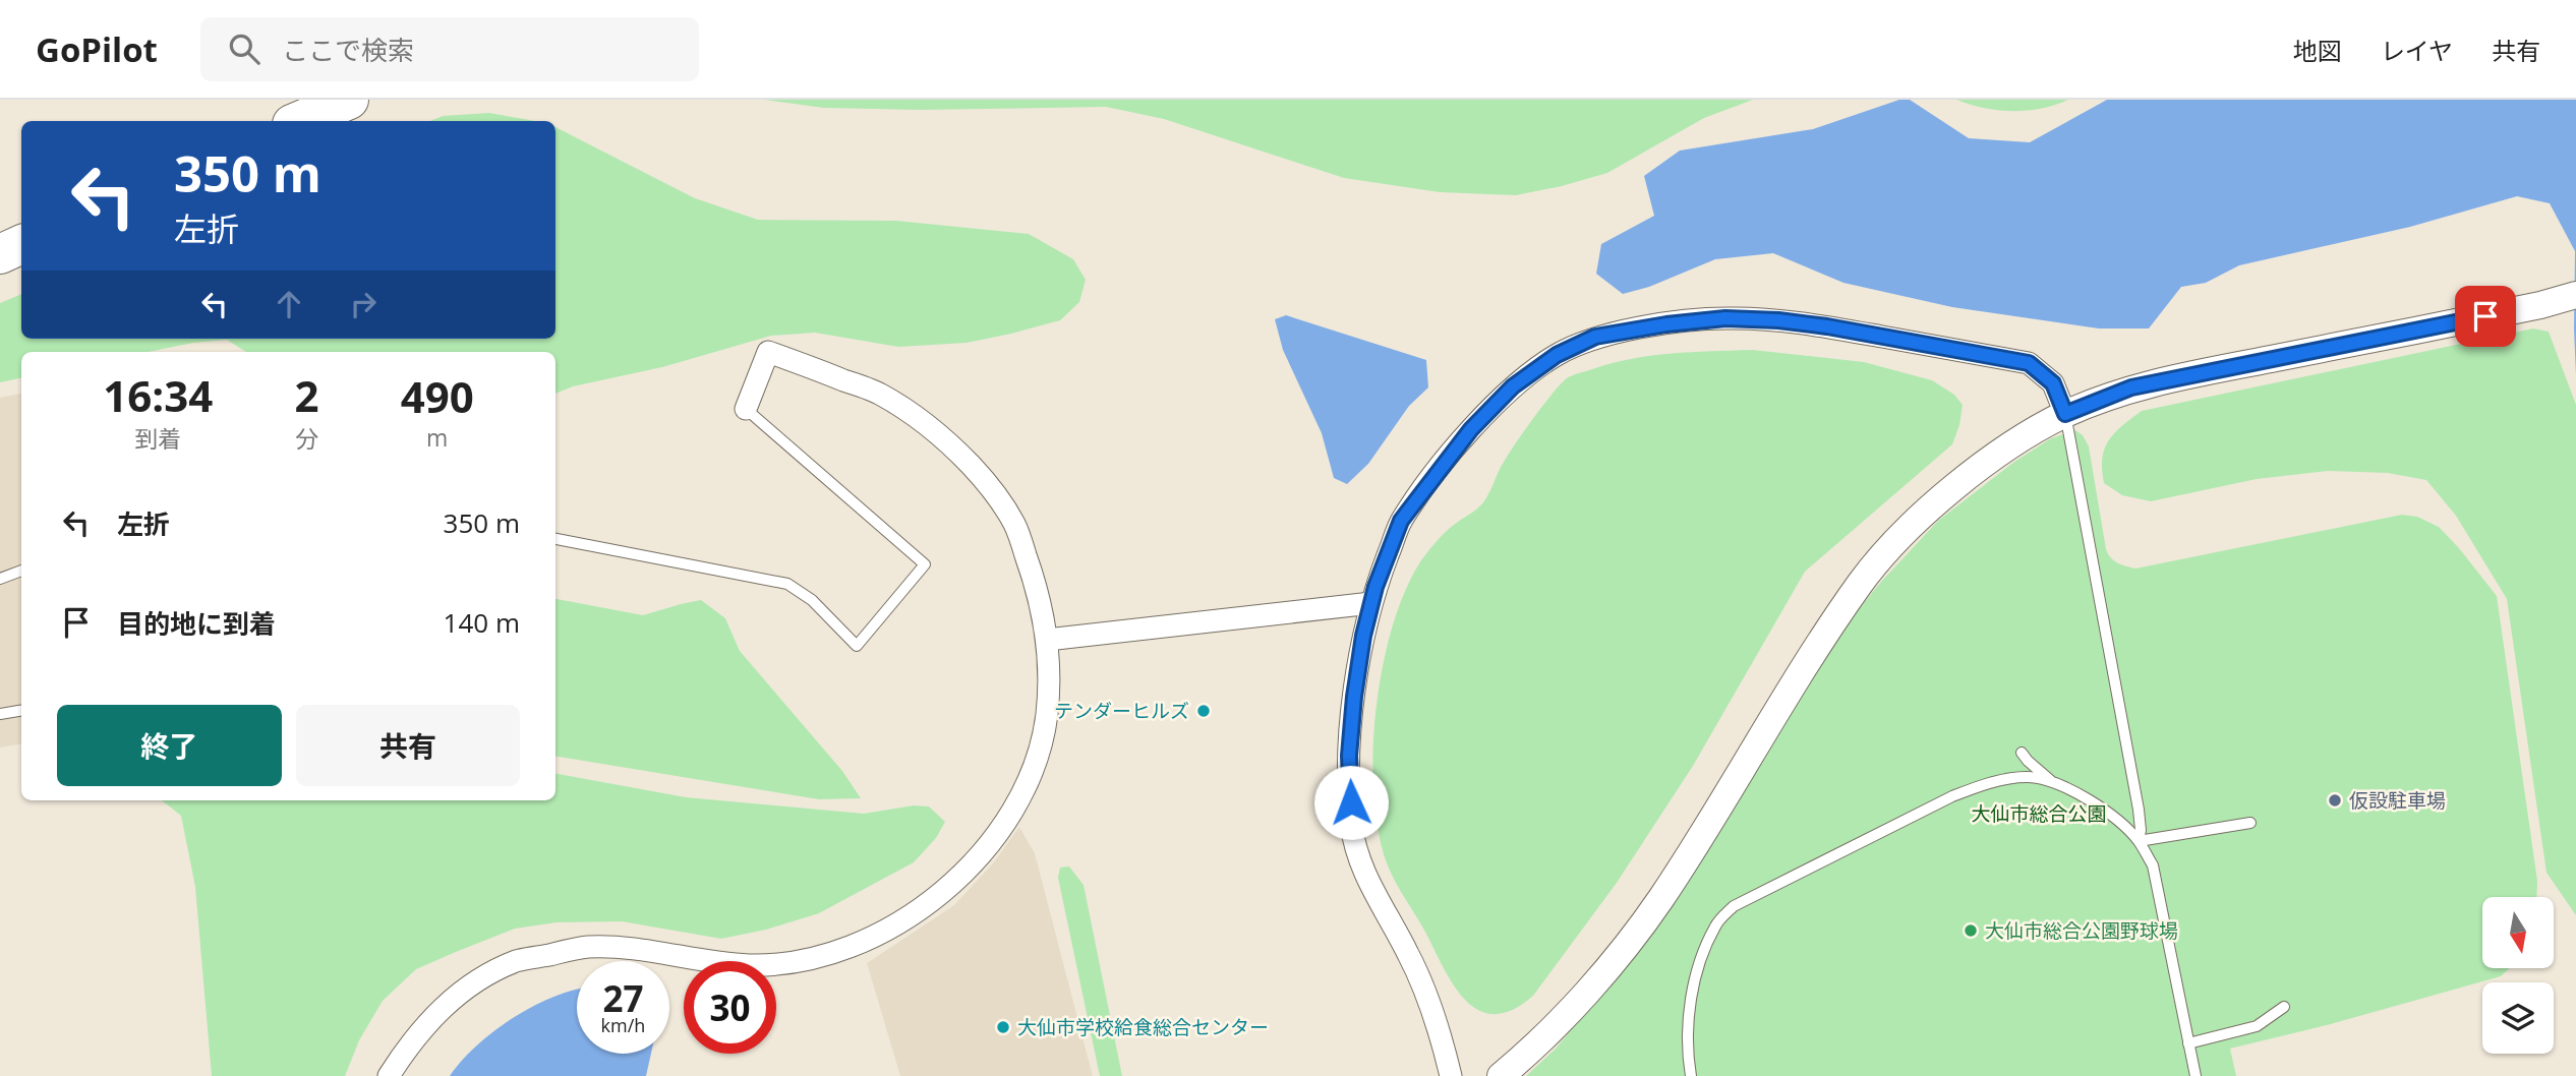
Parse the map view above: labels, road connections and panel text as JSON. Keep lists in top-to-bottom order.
{
  "parks": ["大仙市総合公園"],
  "places": [
    "テンダーヒルズ",
    "仮設駐車場",
    "大仙市総合公園野球場",
    "大仙市学校給食総合センター"
  ],
  "north": "bottom",
  "page": {
    "header": "GoPilot",
    "search": "ここで検索",
    "nav": ["地図", "レイヤ", "共有"],
    "turn": ["350 m", "左折"],
    "eta": [
      "16:34",
      "到着",
      "2",
      "分",
      "490",
      "m"
    ],
    "list": [
      {
        "name": "左折",
        "value": "350 m"
      },
      {
        "name": "目的地に到着",
        "value": "140 m"
      }
    ],
    "buttons": ["終了", "共有"],
    "speed": "27 km/h",
    "limit": "30"
  }
}
